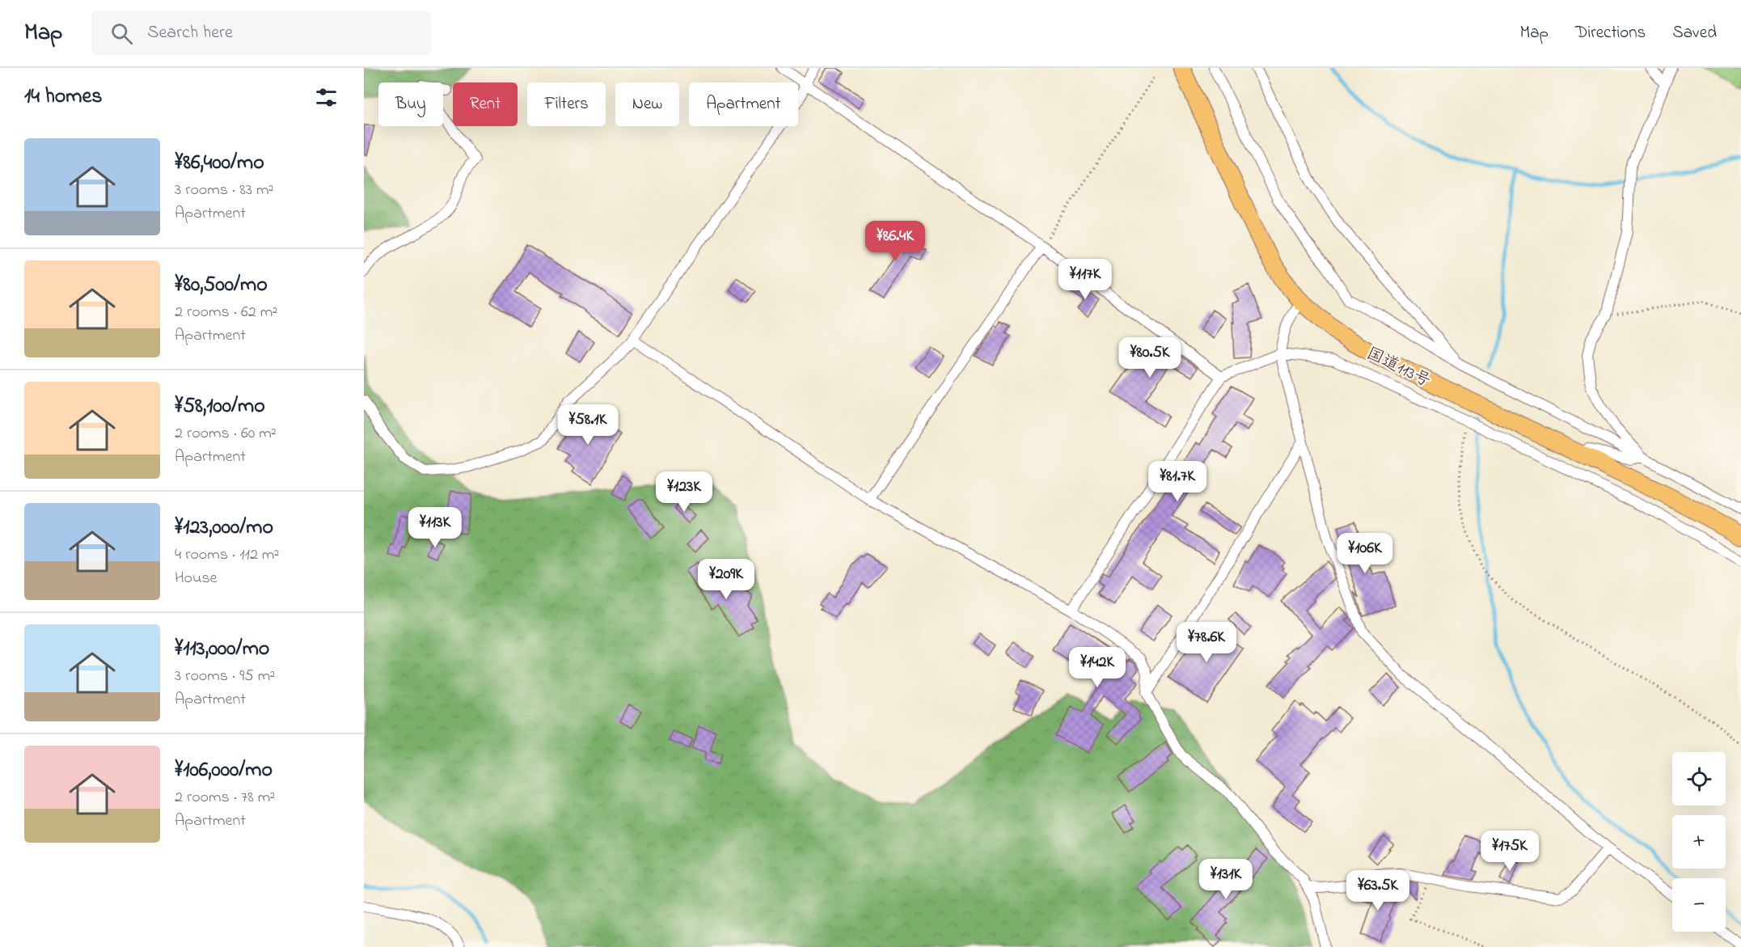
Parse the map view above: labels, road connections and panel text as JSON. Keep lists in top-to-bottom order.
{
  "streets": {
    "highway": ["国道113号"]
  },
  "page": {
    "header": "Map",
    "search": "Search here",
    "nav": ["Map", "Directions", "Saved"],
    "heading": "14 homes",
    "chip": [
      "Buy",
      "Rent",
      "Filters",
      "New",
      "Apartment"
    ],
    "list": [
      {
        "name": "¥86,400/mo",
        "note": "3 rooms · 83 m² · Apartment"
      },
      {
        "name": "¥80,500/mo",
        "note": "2 rooms · 62 m² · Apartment"
      },
      {
        "name": "¥58,100/mo",
        "note": "2 rooms · 60 m² · Apartment"
      },
      {
        "name": "¥123,000/mo",
        "note": "4 rooms · 112 m² · House"
      },
      {
        "name": "¥113,000/mo",
        "note": "3 rooms · 95 m² · Apartment"
      },
      {
        "name": "¥106,000/mo",
        "note": "2 rooms · 78 m² · Apartment"
      }
    ],
    "price": [
      "¥86.4K",
      "¥117K",
      "¥80.5K",
      "¥58.1K",
      "¥81.7K",
      "¥123K",
      "¥113K",
      "¥106K",
      "¥209K",
      "¥78.6K",
      "¥142K",
      "¥175K",
      "¥131K",
      "¥63.5K"
    ],
    "map_buttons": ["+", "−"]
  }
}
